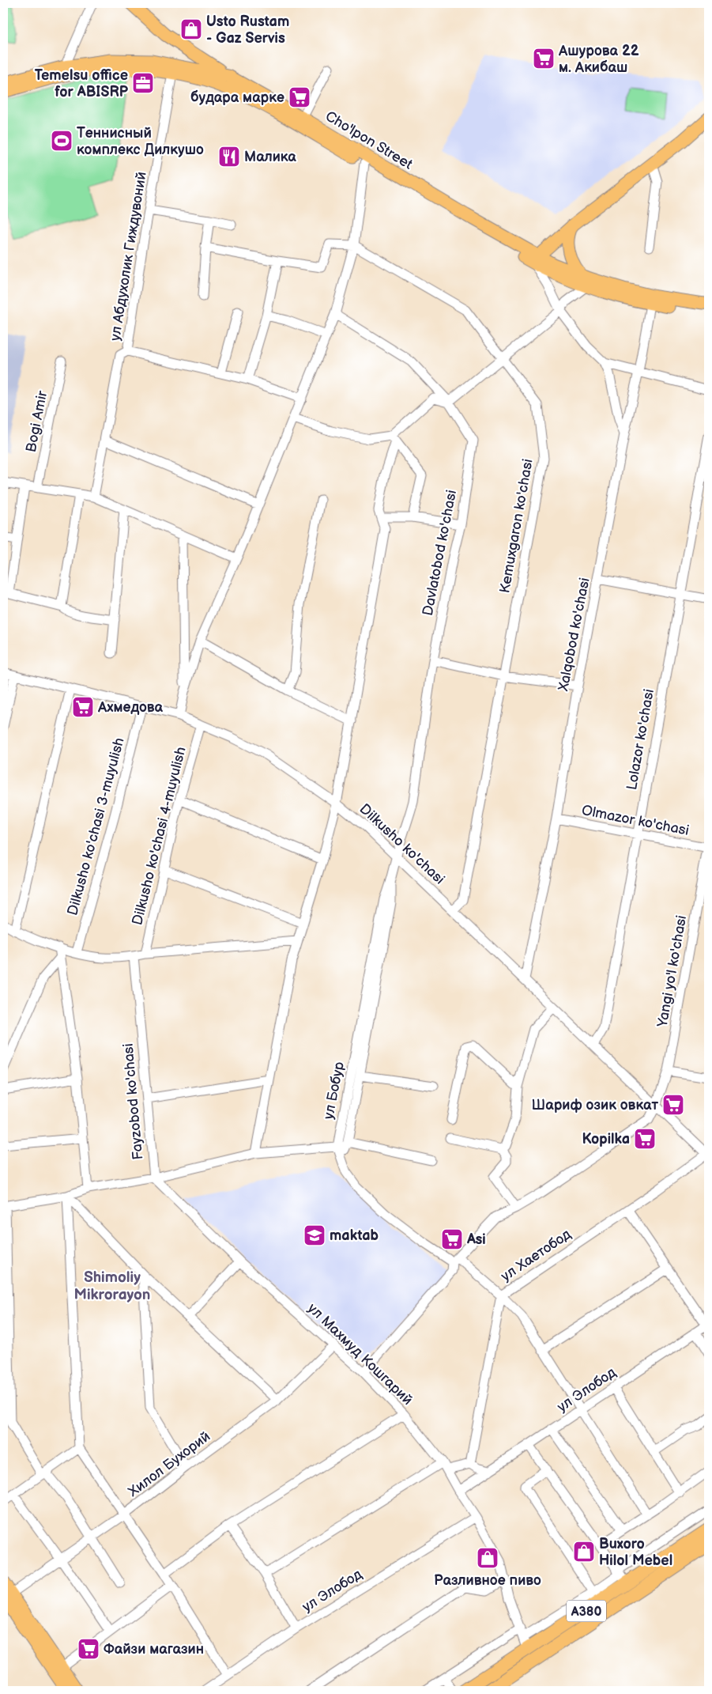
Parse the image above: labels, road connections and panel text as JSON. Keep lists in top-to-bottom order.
{
  "streets": {
    "highway": ["A380"],
    "main road": ["Cho'lpon Street"],
    "street": [
      "ул Абдухолик Гиждувоний",
      "Kemuxgaron ko'chasi",
      "Davlatobod ko'chasi",
      "Xalqobod ko'chasi",
      "Lolazor ko'chasi",
      "Olmazor ko'chasi",
      "Dilkusho ko'chasi 3-muyulish",
      "Dilkusho ko'chasi 4-muyulish",
      "Dilkusho ko'chasi",
      "Yangi yo'l ko'chasi",
      "ул Бобур",
      "Fayzobod ko'chasi",
      "ул Хаетобод",
      "ул Махмуд Кошгарий",
      "ул Элобод",
      "Хилол Бухорий"
    ]
  },
  "crossings": [
    ["Cho'lpon Street", "ул Абдухолик Гиждувоний"],
    ["Cho'lpon Street", "Xalqobod ko'chasi"],
    ["Kemuxgaron ko'chasi", "Dilkusho ko'chasi"],
    ["Davlatobod ko'chasi", "Dilkusho ko'chasi"],
    ["Davlatobod ko'chasi", "ул Бобур"],
    ["Xalqobod ko'chasi", "Olmazor ko'chasi"],
    ["Xalqobod ko'chasi", "Dilkusho ko'chasi"],
    ["Lolazor ko'chasi", "Olmazor ko'chasi"],
    ["Lolazor ko'chasi", "Dilkusho ko'chasi"],
    ["Olmazor ko'chasi", "Yangi yo'l ko'chasi"],
    ["Dilkusho ko'chasi 3-muyulish", "Dilkusho ko'chasi"],
    ["Dilkusho ko'chasi 4-muyulish", "Dilkusho ko'chasi"],
    ["Dilkusho ko'chasi", "Yangi yo'l ko'chasi"],
    ["Dilkusho ko'chasi", "ул Бобур"],
    ["Dilkusho ko'chasi", "ул Хаетобод"],
    ["Yangi yo'l ko'chasi", "ул Махмуд Кошгарий"],
    ["Fayzobod ko'chasi", "ул Махмуд Кошгарий"],
    ["ул Махмуд Кошгарий", "ул Элобод"],
    ["ул Махмуд Кошгарий", "Хилол Бухорий"],
    ["ул Махмуд Кошгарий", "A380"]
  ],
  "districts": ["Shimoliy Mikrorayon"],
  "places": {
    "shop": ["Usto Rustam - Gaz Servis", "Buxoro Hilol Mebel", "Разливное пиво"],
    "supermarket": [
      "Ашурова 22 м. Акибаш",
      "будара марке",
      "Ахмедова",
      "Шариф озик овкат",
      "Kopilka",
      "Asi",
      "Файзи магазин"
    ],
    "office": ["Temelsu office for ABISRP"],
    "sports": ["Теннисный комплекс Дилкушо"],
    "restaurant": ["Малика"],
    "school or university": ["maktab"]
  }
}
